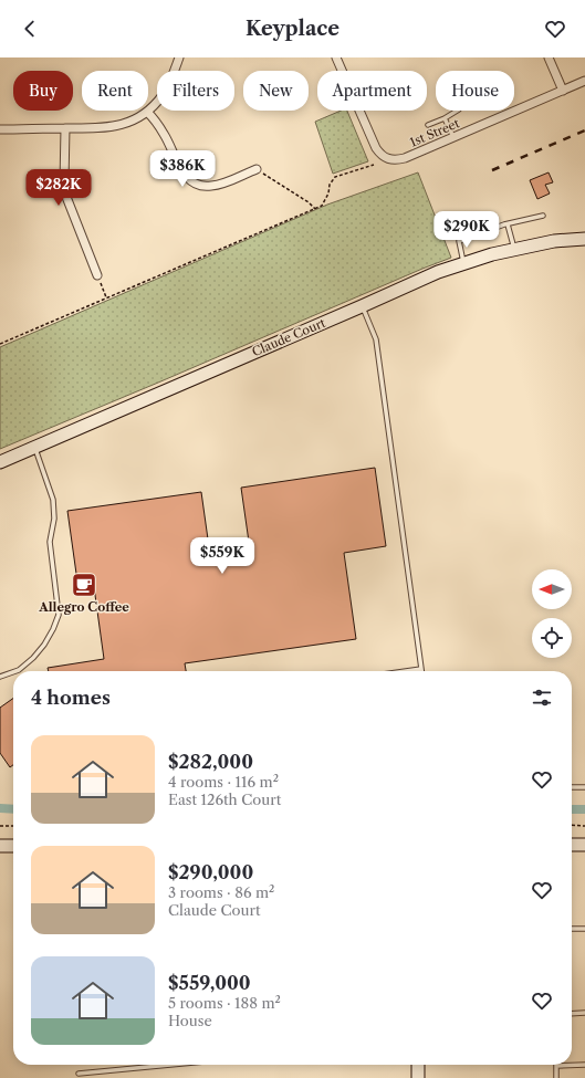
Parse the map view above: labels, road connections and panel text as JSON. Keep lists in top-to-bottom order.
{
  "streets": {
    "street": ["1st Street", "Claude Court"]
  },
  "places": {
    "cafe": ["Allegro Coffee"]
  },
  "north": "left",
  "page": {
    "header": "Keyplace",
    "chip": [
      "Buy",
      "Rent",
      "Filters",
      "New",
      "Apartment",
      "House"
    ],
    "price": [
      "$386K",
      "$282K",
      "$290K",
      "$559K"
    ],
    "heading": "4 homes",
    "list": [
      {
        "name": "$282,000",
        "note": "4 rooms · 116 m² · East 126th Court"
      },
      {
        "name": "$290,000",
        "note": "3 rooms · 86 m² · Claude Court"
      },
      {
        "name": "$559,000",
        "note": "5 rooms · 188 m² · House"
      }
    ]
  }
}
